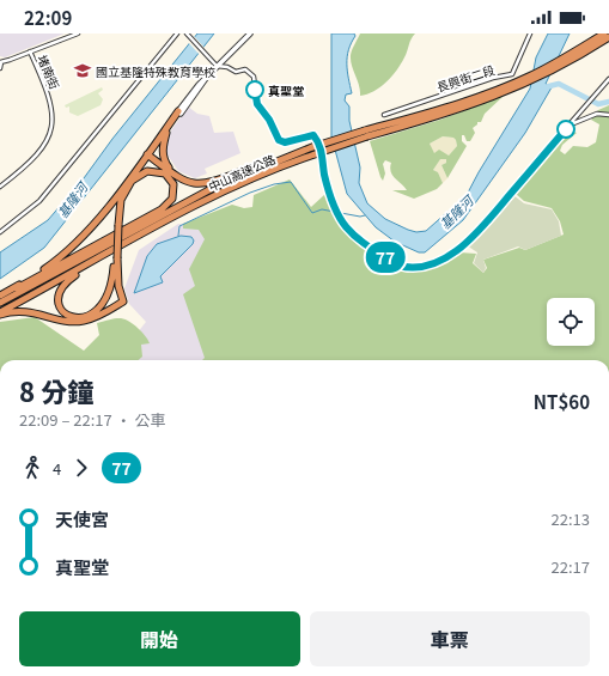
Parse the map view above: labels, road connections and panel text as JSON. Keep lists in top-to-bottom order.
{
  "streets": {
    "highway": ["中山高速公路"],
    "street": ["堵南街", "長興街二段"]
  },
  "water": ["基隆河"],
  "places": {
    "school or university": ["國立基隆特殊教育學校"],
    "other": ["真聖堂"]
  },
  "lines": ["bus line 77"],
  "page": {
    "status": "22:09",
    "on_map": "77",
    "heading": ["8 分鐘", "22:09 – 22:17 · 公車", "NT$60"],
    "legs": ["4", "77"],
    "list": [
      {
        "name": "天使宮",
        "value": "22:13"
      },
      {
        "name": "真聖堂",
        "value": "22:17"
      }
    ],
    "buttons": ["開始", "車票"]
  }
}
